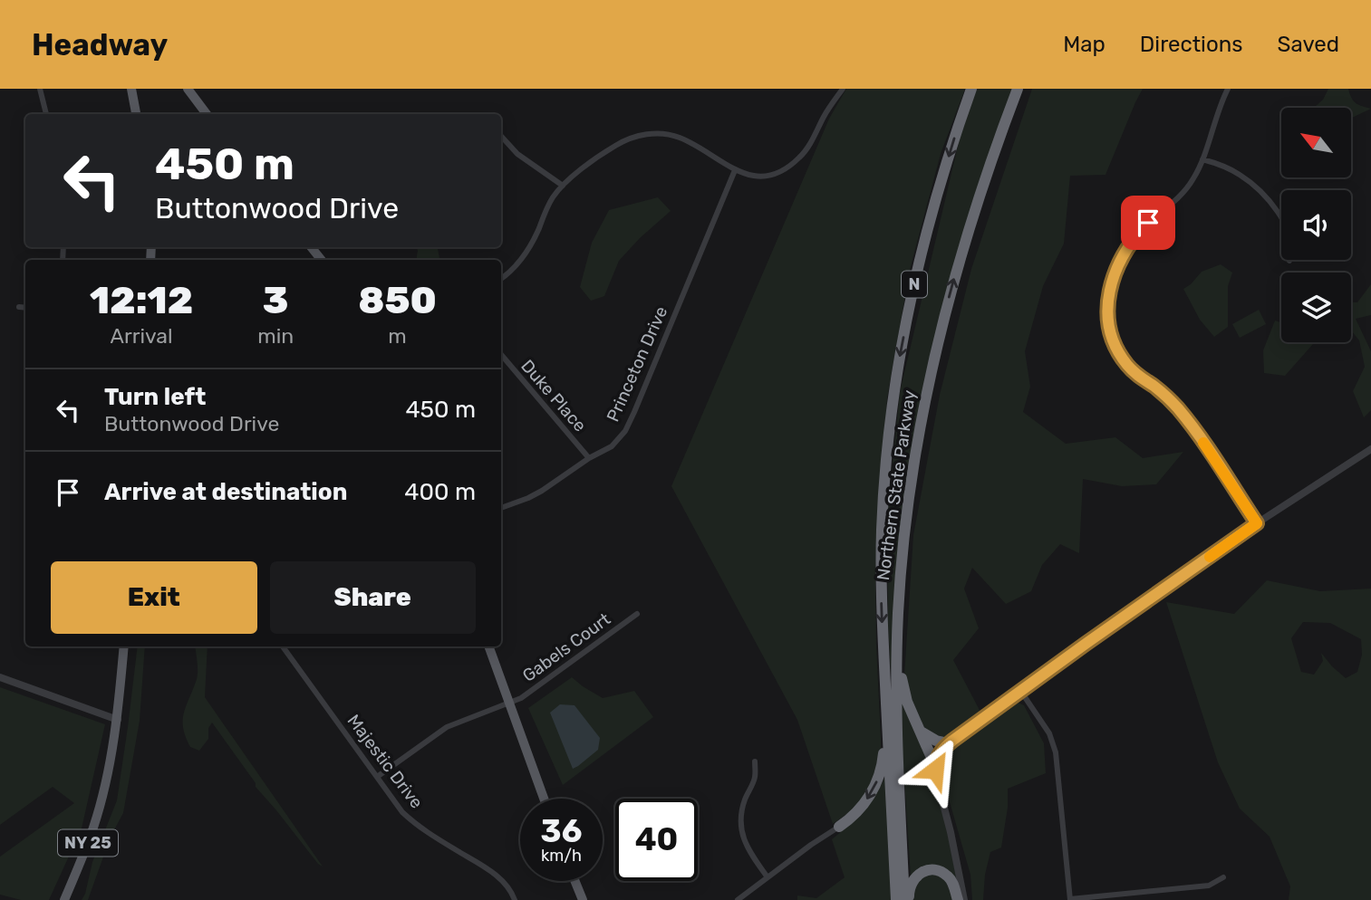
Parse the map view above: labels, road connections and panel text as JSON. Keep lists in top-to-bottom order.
{
  "streets": {
    "highway": ["N", "Northern State Parkway"],
    "main road": ["NY 25"],
    "street": [
      "Princeton Drive",
      "Duke Place",
      "Gabels Court",
      "Majestic Drive"
    ]
  },
  "crossings": [
    ["Princeton Drive", "Duke Place"],
    ["Gabels Court", "Majestic Drive"]
  ],
  "north": "top left",
  "page": {
    "header": "Headway",
    "nav": ["Map", "Directions", "Saved"],
    "turn": ["450 m", "Buttonwood Drive"],
    "eta": [
      "12:12",
      "Arrival",
      "3",
      "min",
      "850",
      "m"
    ],
    "list": [
      {
        "name": "Turn left",
        "note": "Buttonwood Drive",
        "value": "450 m"
      },
      {
        "name": "Arrive at destination",
        "value": "400 m"
      }
    ],
    "buttons": ["Exit", "Share"],
    "speed": "36 km/h",
    "limit": "40"
  }
}
